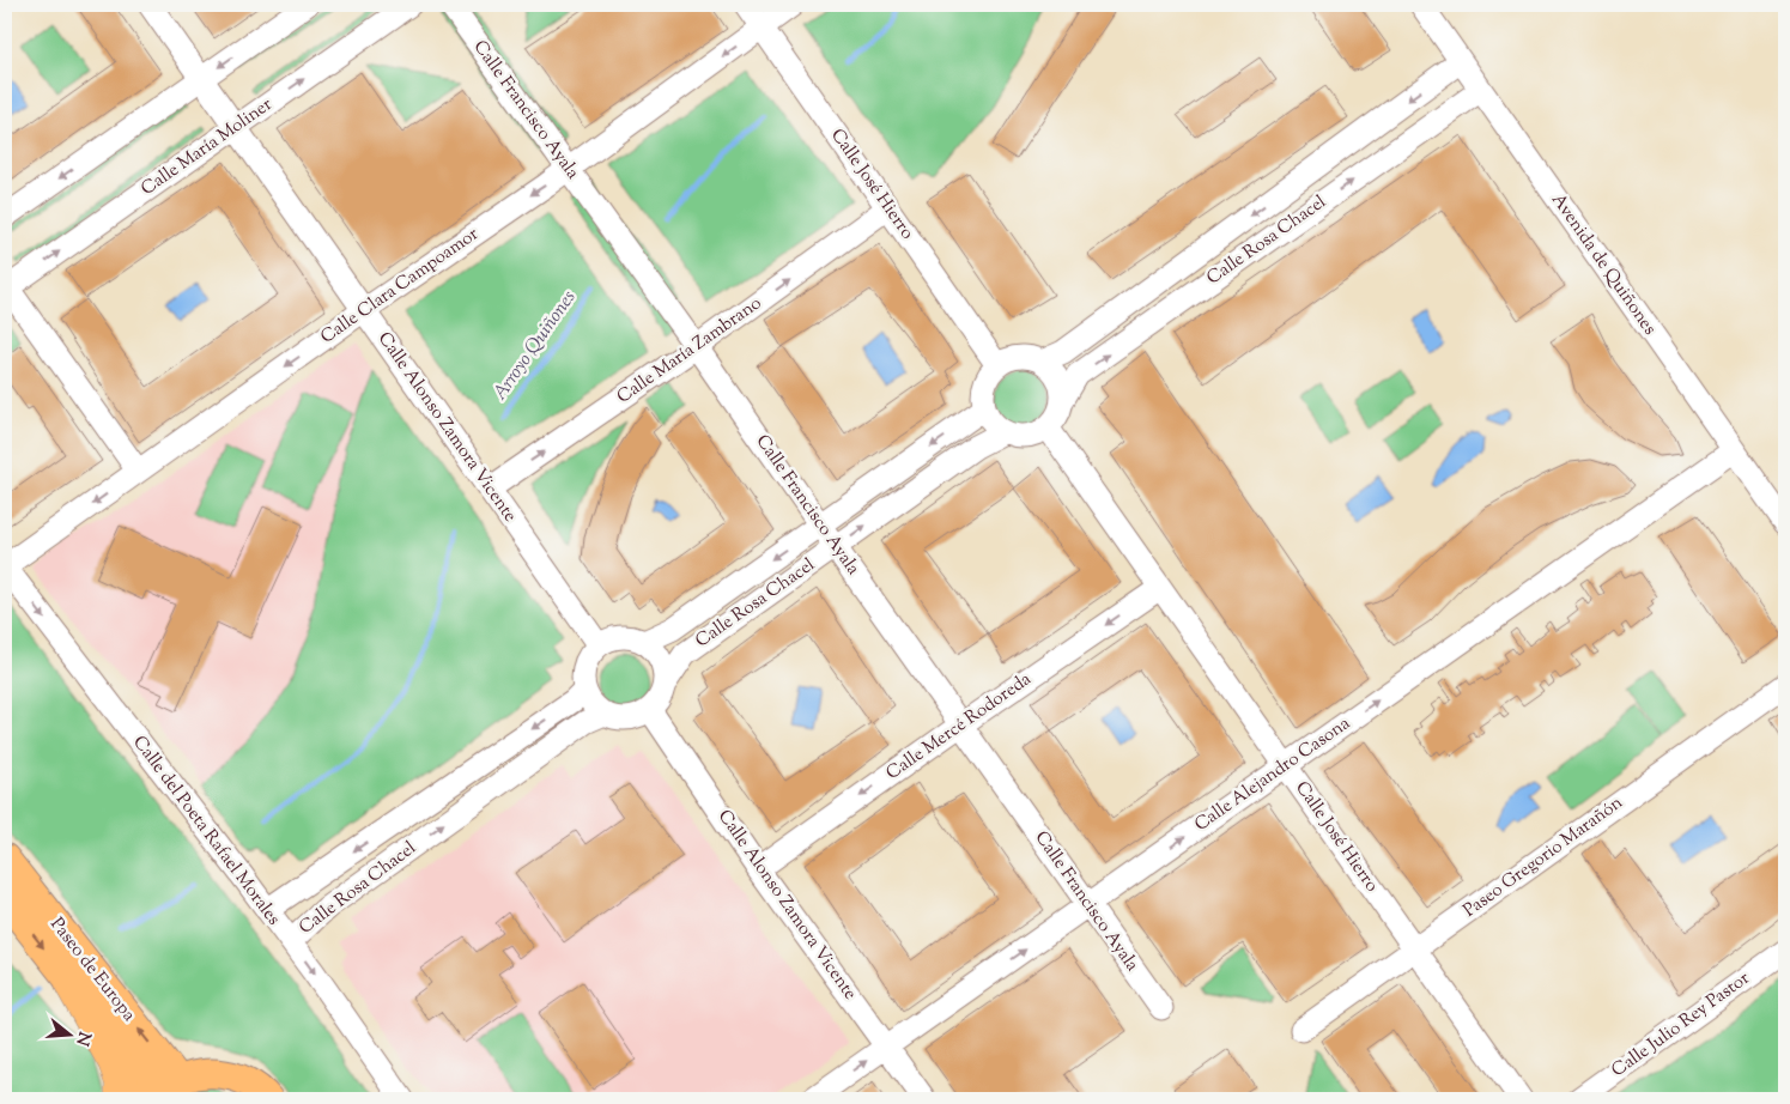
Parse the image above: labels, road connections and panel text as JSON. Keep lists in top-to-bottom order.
{
  "streets": {
    "main road": ["Paseo de Europa"],
    "street": [
      "Calle Francisco Ayala",
      "Calle María Moliner",
      "Calle José Hierro",
      "Calle Rosa Chacel",
      "Avenida de Quiñones",
      "Calle Clara Campoamor",
      "Calle María Zambrano",
      "Calle Alonso Zamora Vicente",
      "Calle Mercé Rodoreda",
      "Calle Alejandro Casona",
      "Calle del Poeta Rafael Morales",
      "Paseo Gregorio Marañón",
      "Calle Julio Rey Pastor"
    ]
  },
  "crossings": [
    ["Calle Francisco Ayala", "Calle Rosa Chacel"],
    ["Calle Francisco Ayala", "Calle Clara Campoamor"],
    ["Calle Francisco Ayala", "Calle María Zambrano"],
    ["Calle Francisco Ayala", "Calle Mercé Rodoreda"],
    ["Calle Francisco Ayala", "Calle Alejandro Casona"],
    ["Calle María Moliner", "Calle Alonso Zamora Vicente"],
    ["Calle José Hierro", "Calle Rosa Chacel"],
    ["Calle José Hierro", "Calle Clara Campoamor"],
    ["Calle José Hierro", "Calle María Zambrano"],
    ["Calle José Hierro", "Calle Mercé Rodoreda"],
    ["Calle José Hierro", "Calle Alejandro Casona"],
    ["Calle José Hierro", "Paseo Gregorio Marañón"],
    ["Calle Rosa Chacel", "Avenida de Quiñones"],
    ["Calle Rosa Chacel", "Calle Alonso Zamora Vicente"],
    ["Calle Rosa Chacel", "Calle del Poeta Rafael Morales"],
    ["Avenida de Quiñones", "Calle Alejandro Casona"],
    ["Calle Clara Campoamor", "Calle Alonso Zamora Vicente"],
    ["Calle Clara Campoamor", "Calle del Poeta Rafael Morales"],
    ["Calle María Zambrano", "Calle Alonso Zamora Vicente"],
    ["Calle Alonso Zamora Vicente", "Calle Mercé Rodoreda"],
    ["Calle Alonso Zamora Vicente", "Calle Alejandro Casona"]
  ],
  "one_way": [
    "Calle Clara Campoamor",
    "Calle María Zambrano",
    "Calle Mercé Rodoreda",
    "Calle Alejandro Casona",
    "Calle del Poeta Rafael Morales"
  ],
  "water": ["Arroyo Quiñones"],
  "north": "right"
}
